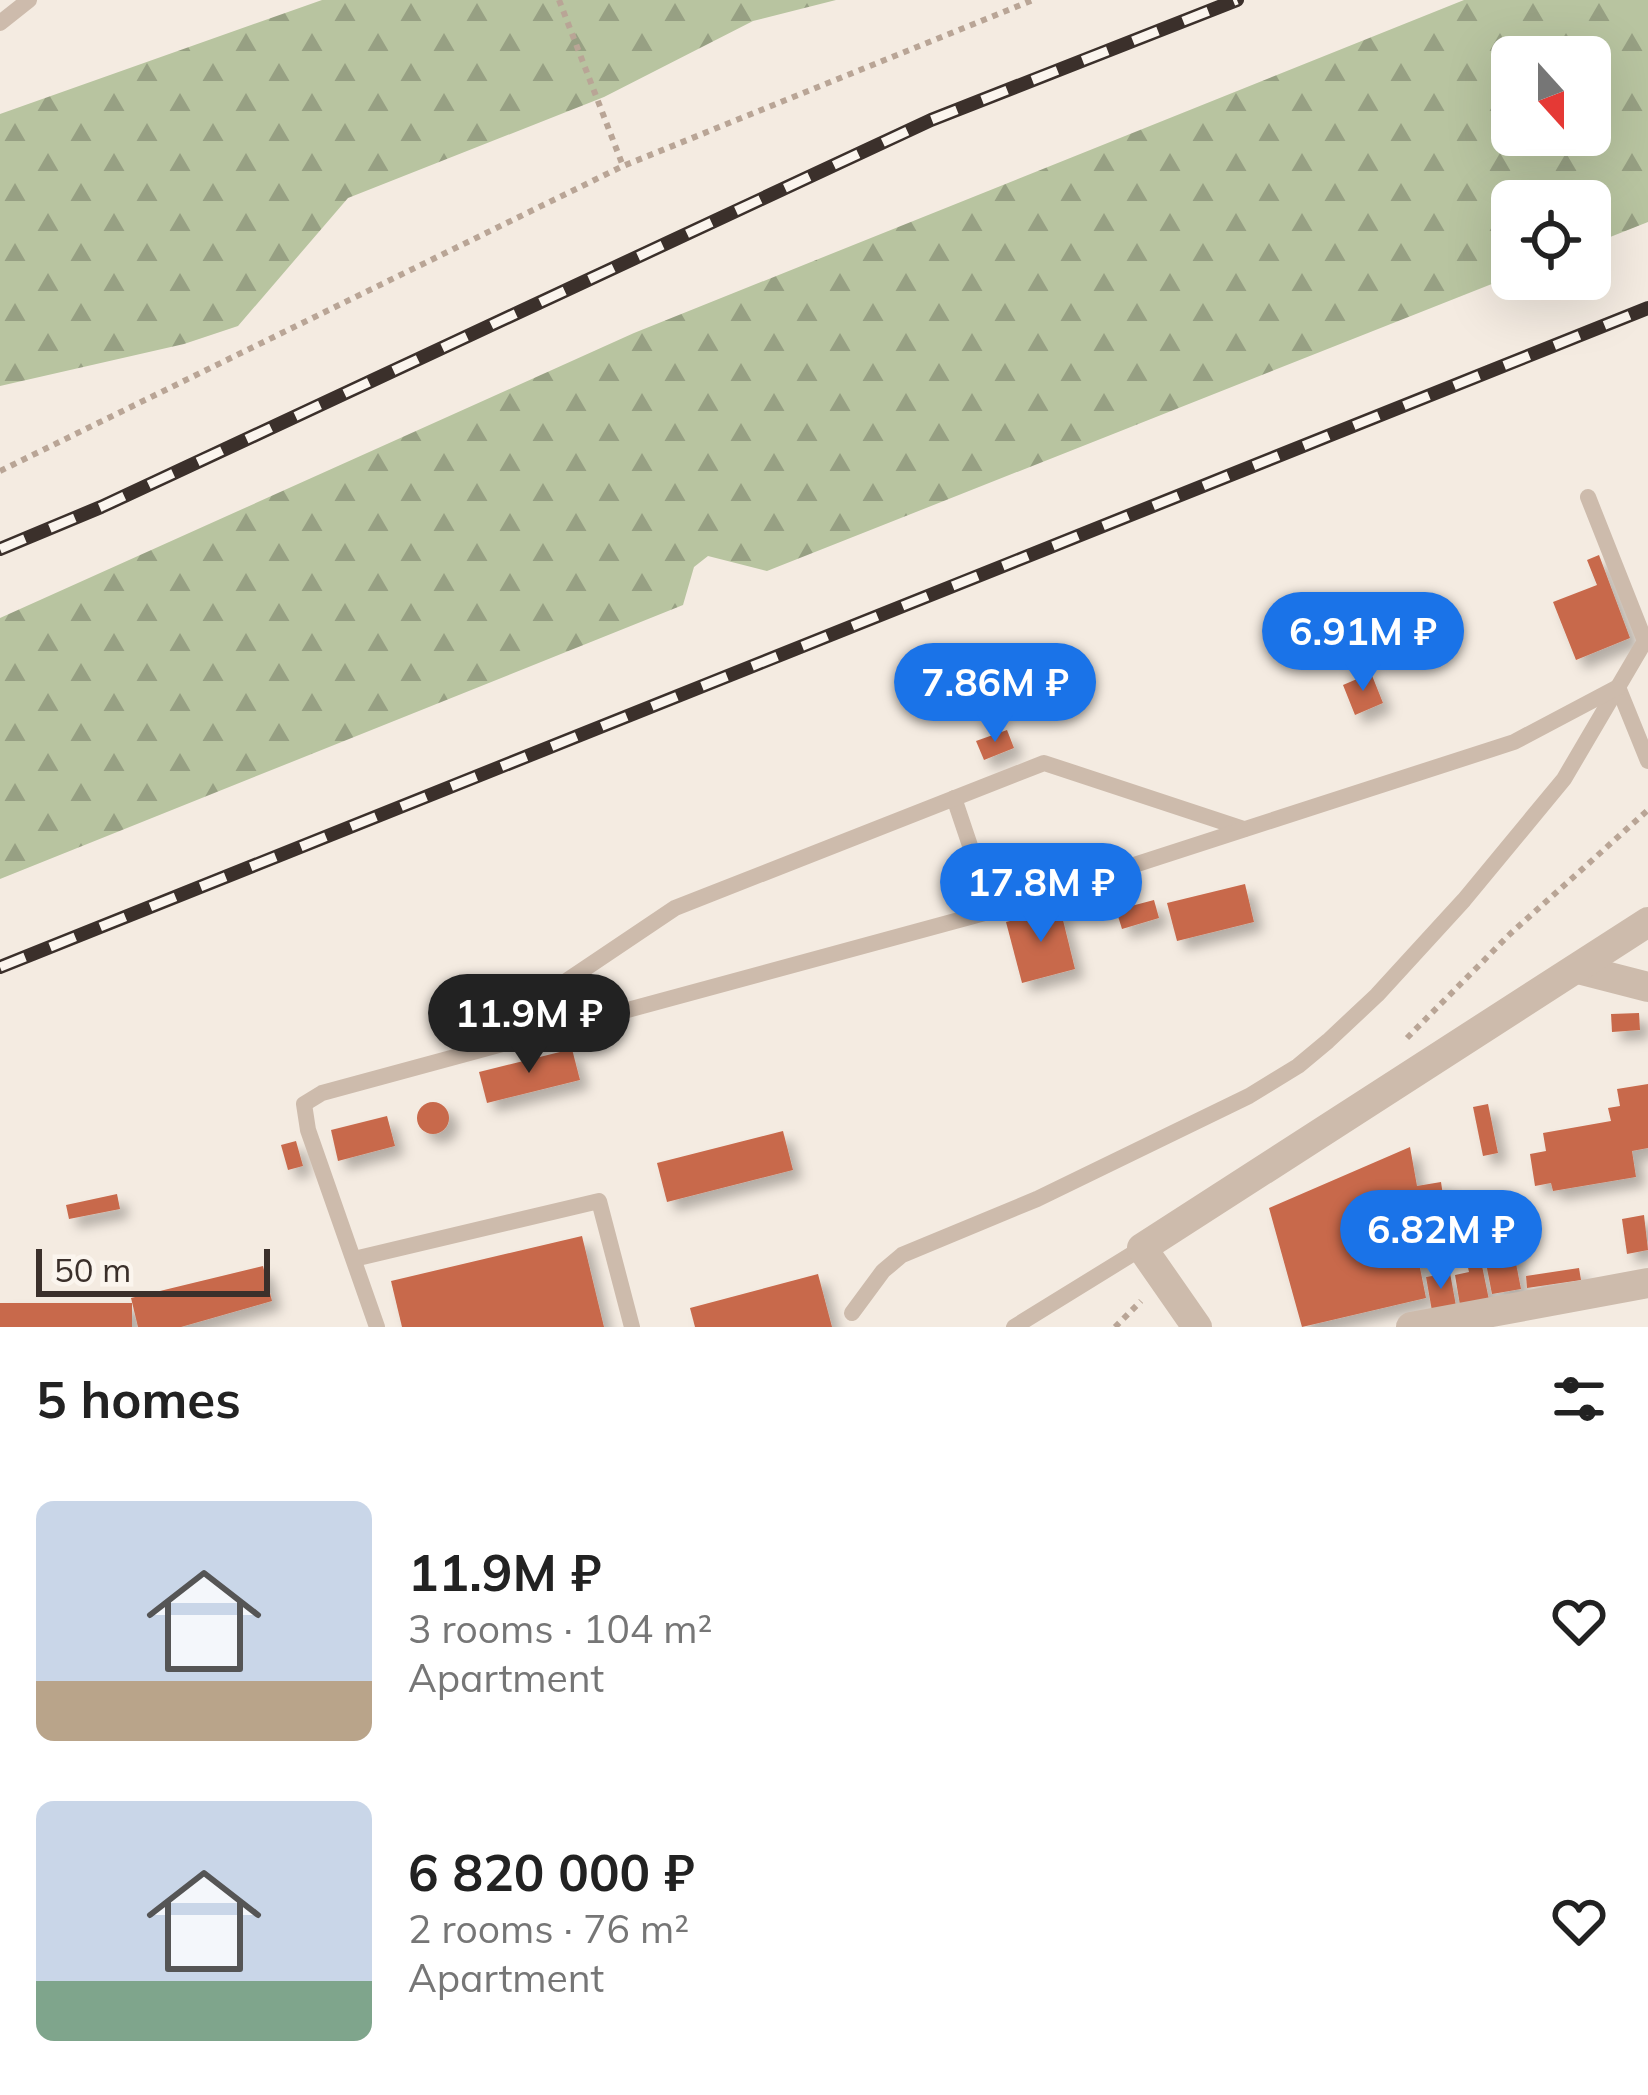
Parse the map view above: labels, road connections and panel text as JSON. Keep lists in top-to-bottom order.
{
  "scale_bar": "50 m",
  "north": "bottom",
  "page": {
    "price": [
      "6.91M ₽",
      "7.86M ₽",
      "17.8M ₽",
      "11.9M ₽",
      "6.82M ₽"
    ],
    "scale": "50 m",
    "heading": "5 homes",
    "list": [
      {
        "name": "11.9M ₽",
        "note": "3 rooms · 104 m² · Apartment"
      },
      {
        "name": "6 820 000 ₽",
        "note": "2 rooms · 76 m² · Apartment"
      }
    ]
  }
}
